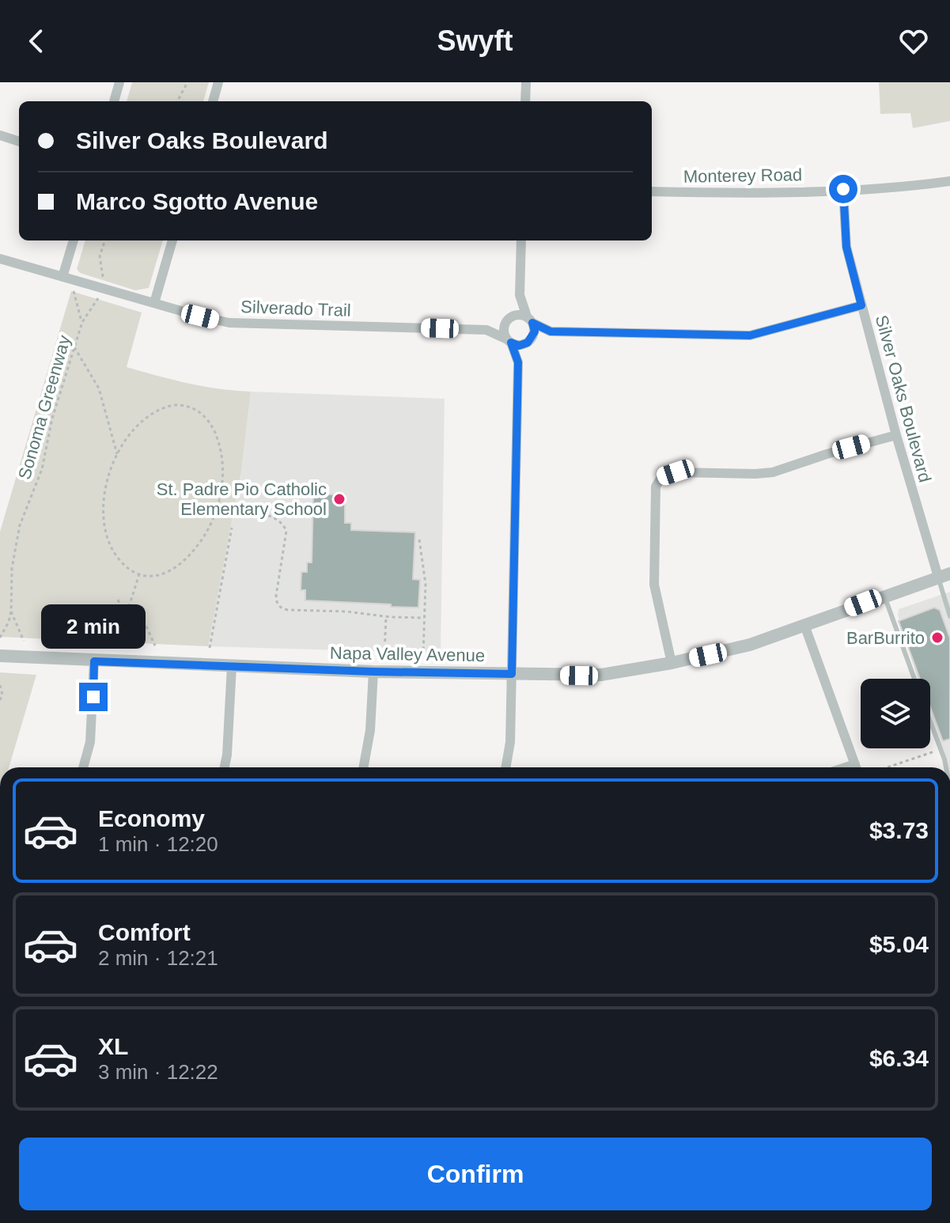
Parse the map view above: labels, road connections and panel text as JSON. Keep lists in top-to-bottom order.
{
  "streets": {
    "street": [
      "Monterey Road",
      "Silverado Trail",
      "Silver Oaks Boulevard",
      "Napa Valley Avenue"
    ],
    "path": ["Sonoma Greenway"]
  },
  "crossings": [
    ["Monterey Road", "Silver Oaks Boulevard"],
    ["Silver Oaks Boulevard", "Napa Valley Avenue"]
  ],
  "places": ["St. Padre Pio Catholic Elementary School", "BarBurrito"],
  "page": {
    "header": "Swyft",
    "banner": ["Silver Oaks Boulevard", "Marco Sgotto Avenue"],
    "bubble": "2 min",
    "list": [
      {
        "name": "Economy",
        "note": "1 min · 12:20",
        "value": "$3.73"
      },
      {
        "name": "Comfort",
        "note": "2 min · 12:21",
        "value": "$5.04"
      },
      {
        "name": "XL",
        "note": "3 min · 12:22",
        "value": "$6.34"
      }
    ],
    "buttons": "Confirm"
  }
}
